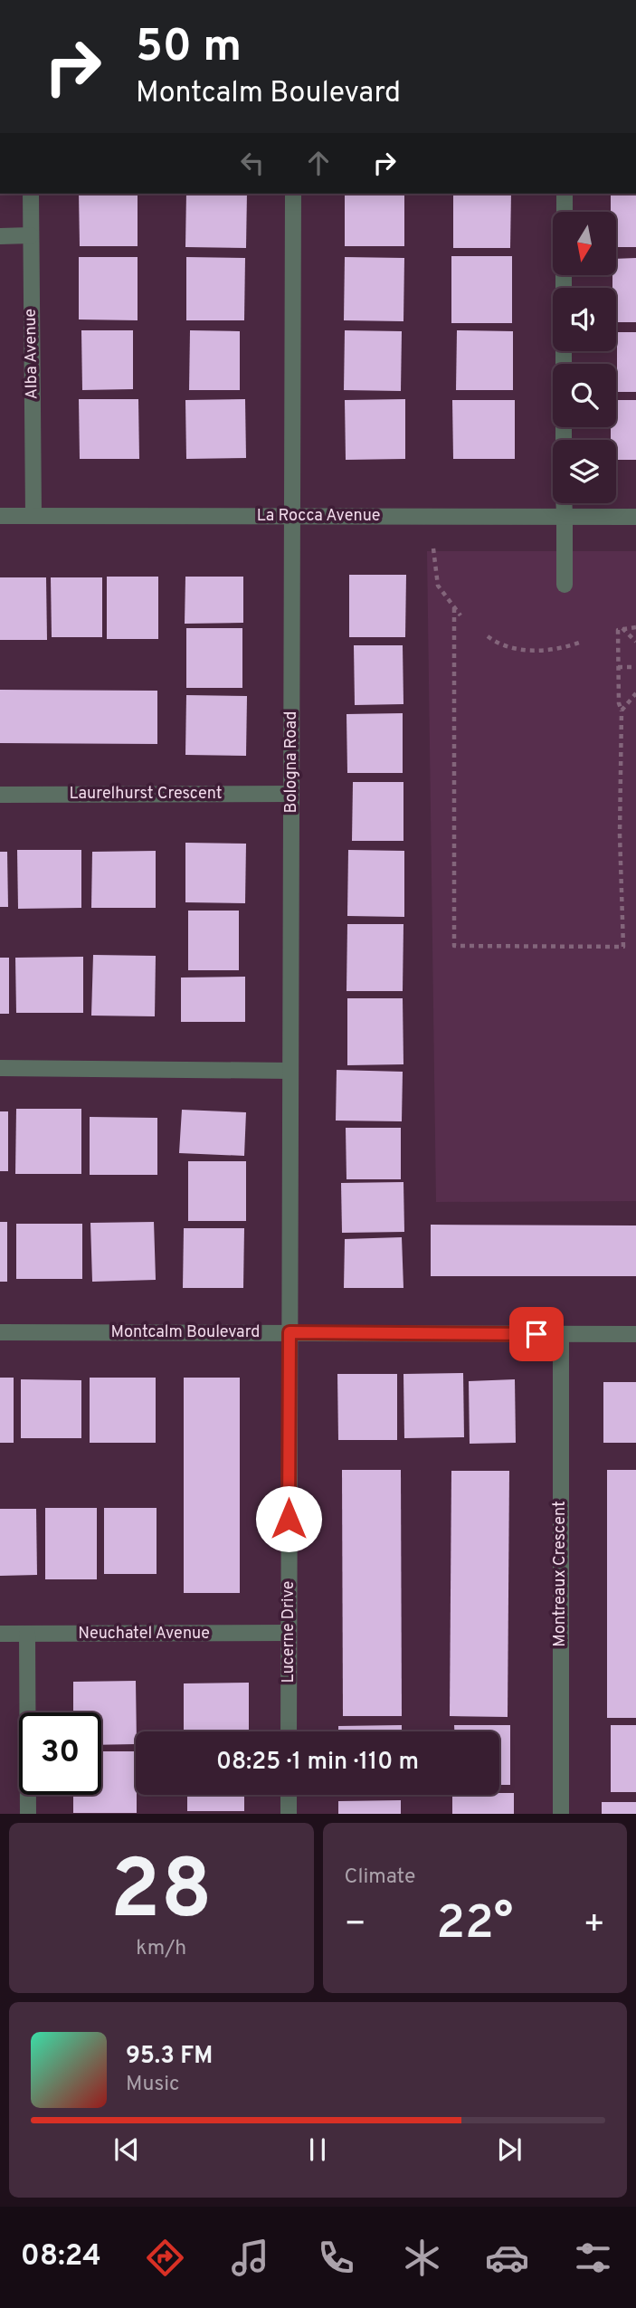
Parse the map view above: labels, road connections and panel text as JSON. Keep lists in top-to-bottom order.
{
  "streets": {
    "street": [
      "Alba Avenue",
      "La Rocca Avenue",
      "Bologna Road",
      "Laurelhurst Crescent",
      "Montcalm Boulevard",
      "Montreaux Crescent",
      "Lucerne Drive",
      "Neuchatel Avenue"
    ]
  },
  "crossings": [
    ["Alba Avenue", "La Rocca Avenue"],
    ["La Rocca Avenue", "Bologna Road"],
    ["Bologna Road", "Laurelhurst Crescent"],
    ["Bologna Road", "Montcalm Boulevard"],
    ["Bologna Road", "Lucerne Drive"],
    ["Montcalm Boulevard", "Montreaux Crescent"],
    ["Montcalm Boulevard", "Lucerne Drive"],
    ["Lucerne Drive", "Neuchatel Avenue"]
  ],
  "north": "bottom",
  "page": {
    "turn": ["50 m", "Montcalm Boulevard"],
    "limit": "30",
    "trip": "08:25 · 1 min · 110 m",
    "tile": [
      ["28", "km/h"],
      "Climate"
    ],
    "heat": ["−", "22°", "+"],
    "song": ["95.3 FM", "Music"],
    "tabs": "08:24"
  }
}
